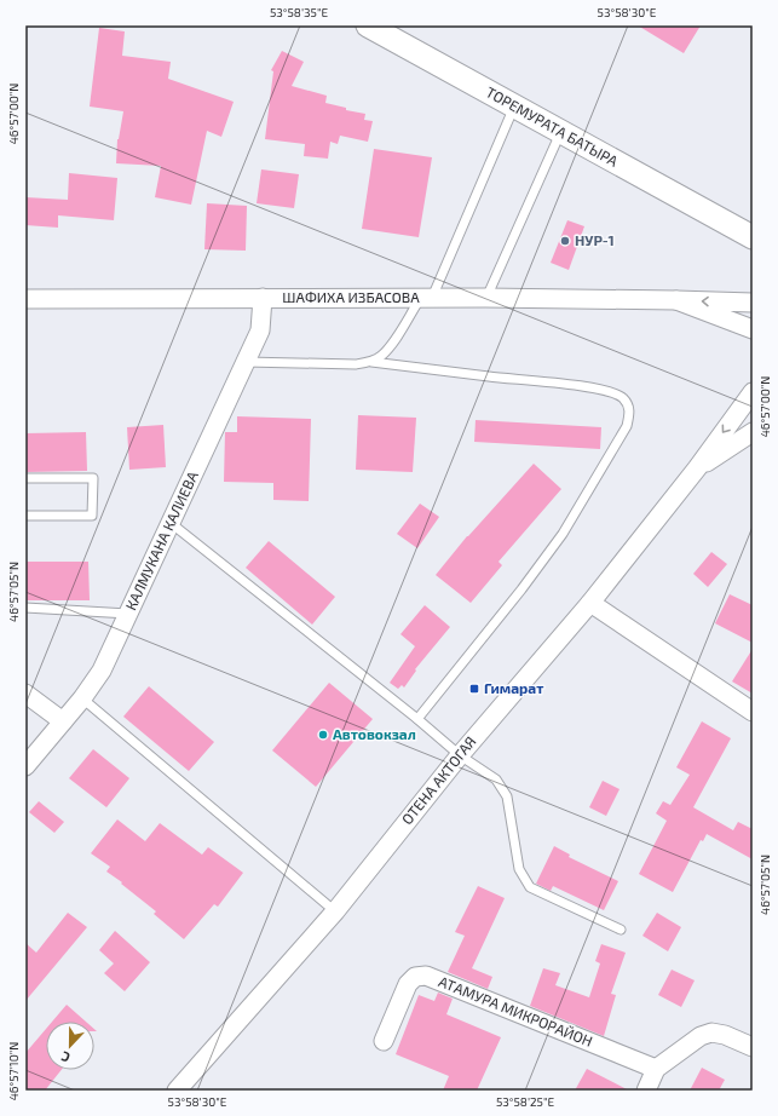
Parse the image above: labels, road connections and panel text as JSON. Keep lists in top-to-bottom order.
{
  "streets": {
    "street": [
      "ТОРЕМУРАТА БАТЫРА",
      "ШАФИХА ИЗБАСОВА",
      "КАЛМУКАНА КАЛИЕВА",
      "ОТЕНА АКТОГАЯ",
      "АТАМУРА МИКРОРАЙОН"
    ]
  },
  "crossings": [
    ["ШАФИХА ИЗБАСОВА", "КАЛМУКАНА КАЛИЕВА"]
  ],
  "places": {
    "other": ["НУР-1", "Автовокзал"],
    "transit": ["Гимарат"]
  },
  "north": "bottom",
  "coordinates": [
    "53°58'35\"E",
    "53°58'30\"E",
    "46°57'00\"N",
    "46°57'05\"N",
    "46°57'10\"N",
    "53°58'25\"E"
  ]
}
